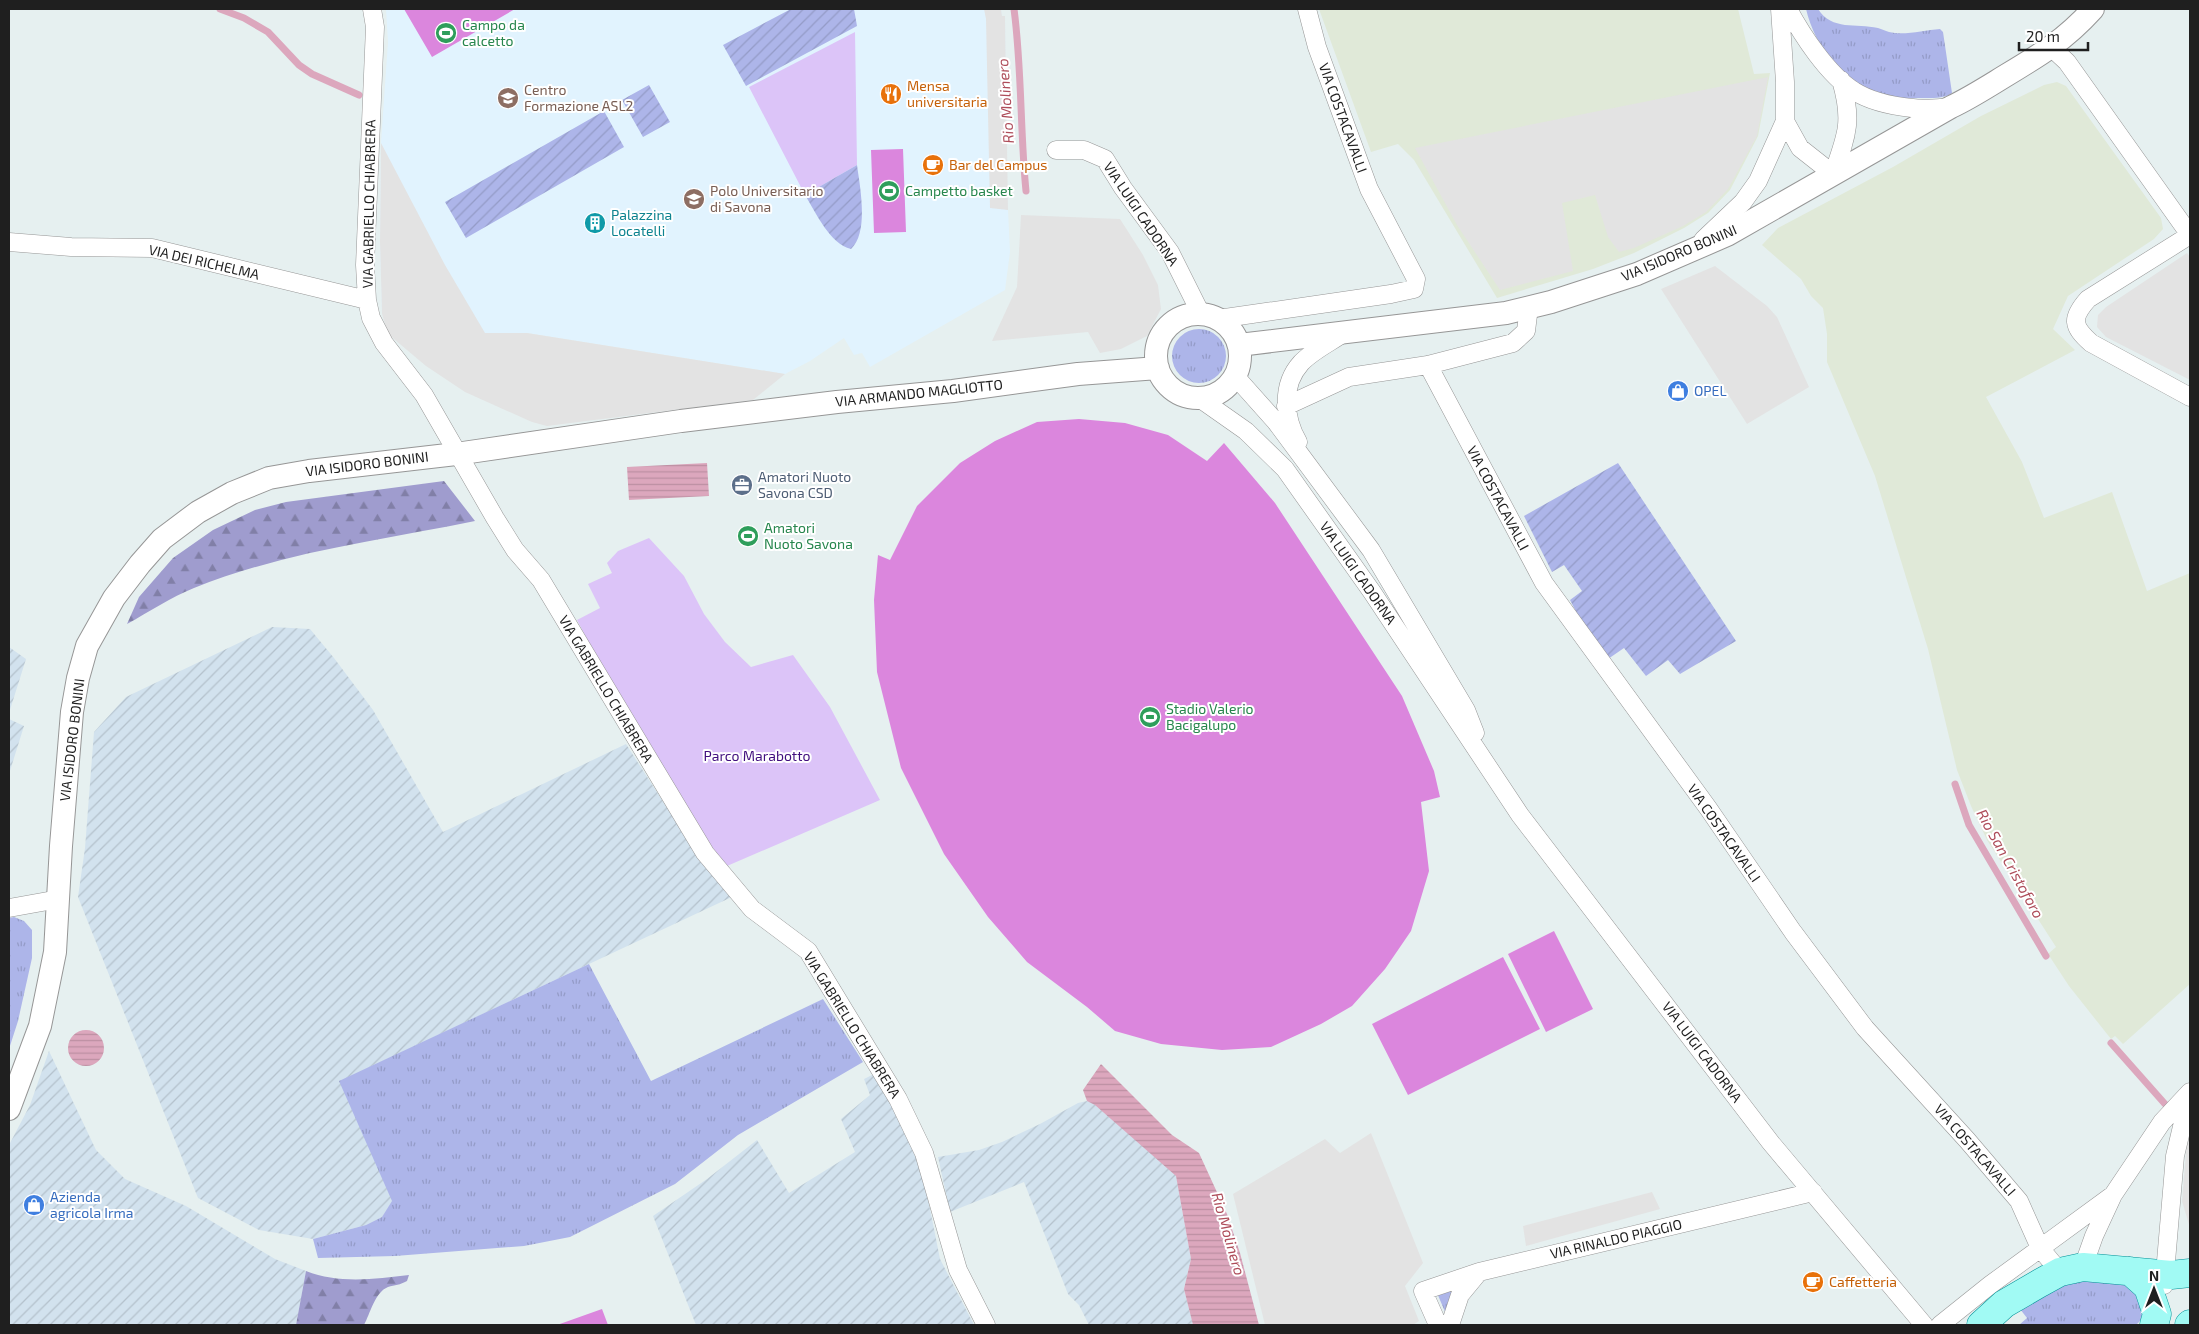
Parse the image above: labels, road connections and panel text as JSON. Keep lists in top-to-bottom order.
{
  "streets": {
    "street": [
      "VIA COSTACAVALLI",
      "VIA GABRIELLO CHIABRERA",
      "VIA LUIGI CADORNA",
      "VIA ISIDORO BONINI",
      "VIA DEI RICHELMA",
      "VIA ARMANDO MAGLIOTTO",
      "VIA RINALDO PIAGGIO"
    ]
  },
  "crossings": [
    ["VIA COSTACAVALLI", "VIA LUIGI CADORNA"],
    ["VIA COSTACAVALLI", "VIA ISIDORO BONINI"],
    ["VIA COSTACAVALLI", "VIA ARMANDO MAGLIOTTO"],
    ["VIA GABRIELLO CHIABRERA", "VIA ISIDORO BONINI"],
    ["VIA GABRIELLO CHIABRERA", "VIA DEI RICHELMA"],
    ["VIA LUIGI CADORNA", "VIA ISIDORO BONINI"],
    ["VIA LUIGI CADORNA", "VIA ARMANDO MAGLIOTTO"],
    ["VIA LUIGI CADORNA", "VIA RINALDO PIAGGIO"],
    ["VIA ISIDORO BONINI", "VIA ARMANDO MAGLIOTTO"]
  ],
  "water": ["Rio Molinero", "Rio San Cristoforo"],
  "parks": ["Parco Marabotto"],
  "places": {
    "sports": [
      "Campo da calcetto",
      "Campetto basket",
      "Amatori Nuoto Savona",
      "Stadio Valerio Bacigalupo"
    ],
    "restaurant": ["Mensa universitaria"],
    "school or university": ["Centro Formazione ASL2", "Polo Universitario di Savona"],
    "cafe": ["Bar del Campus", "Caffetteria"],
    "building": ["Palazzina Locatelli"],
    "shop": ["OPEL", "Azienda agricola Irma"],
    "office": ["Amatori Nuoto Savona CSD"]
  },
  "scale_bar": "20 m",
  "north": "top"
}
